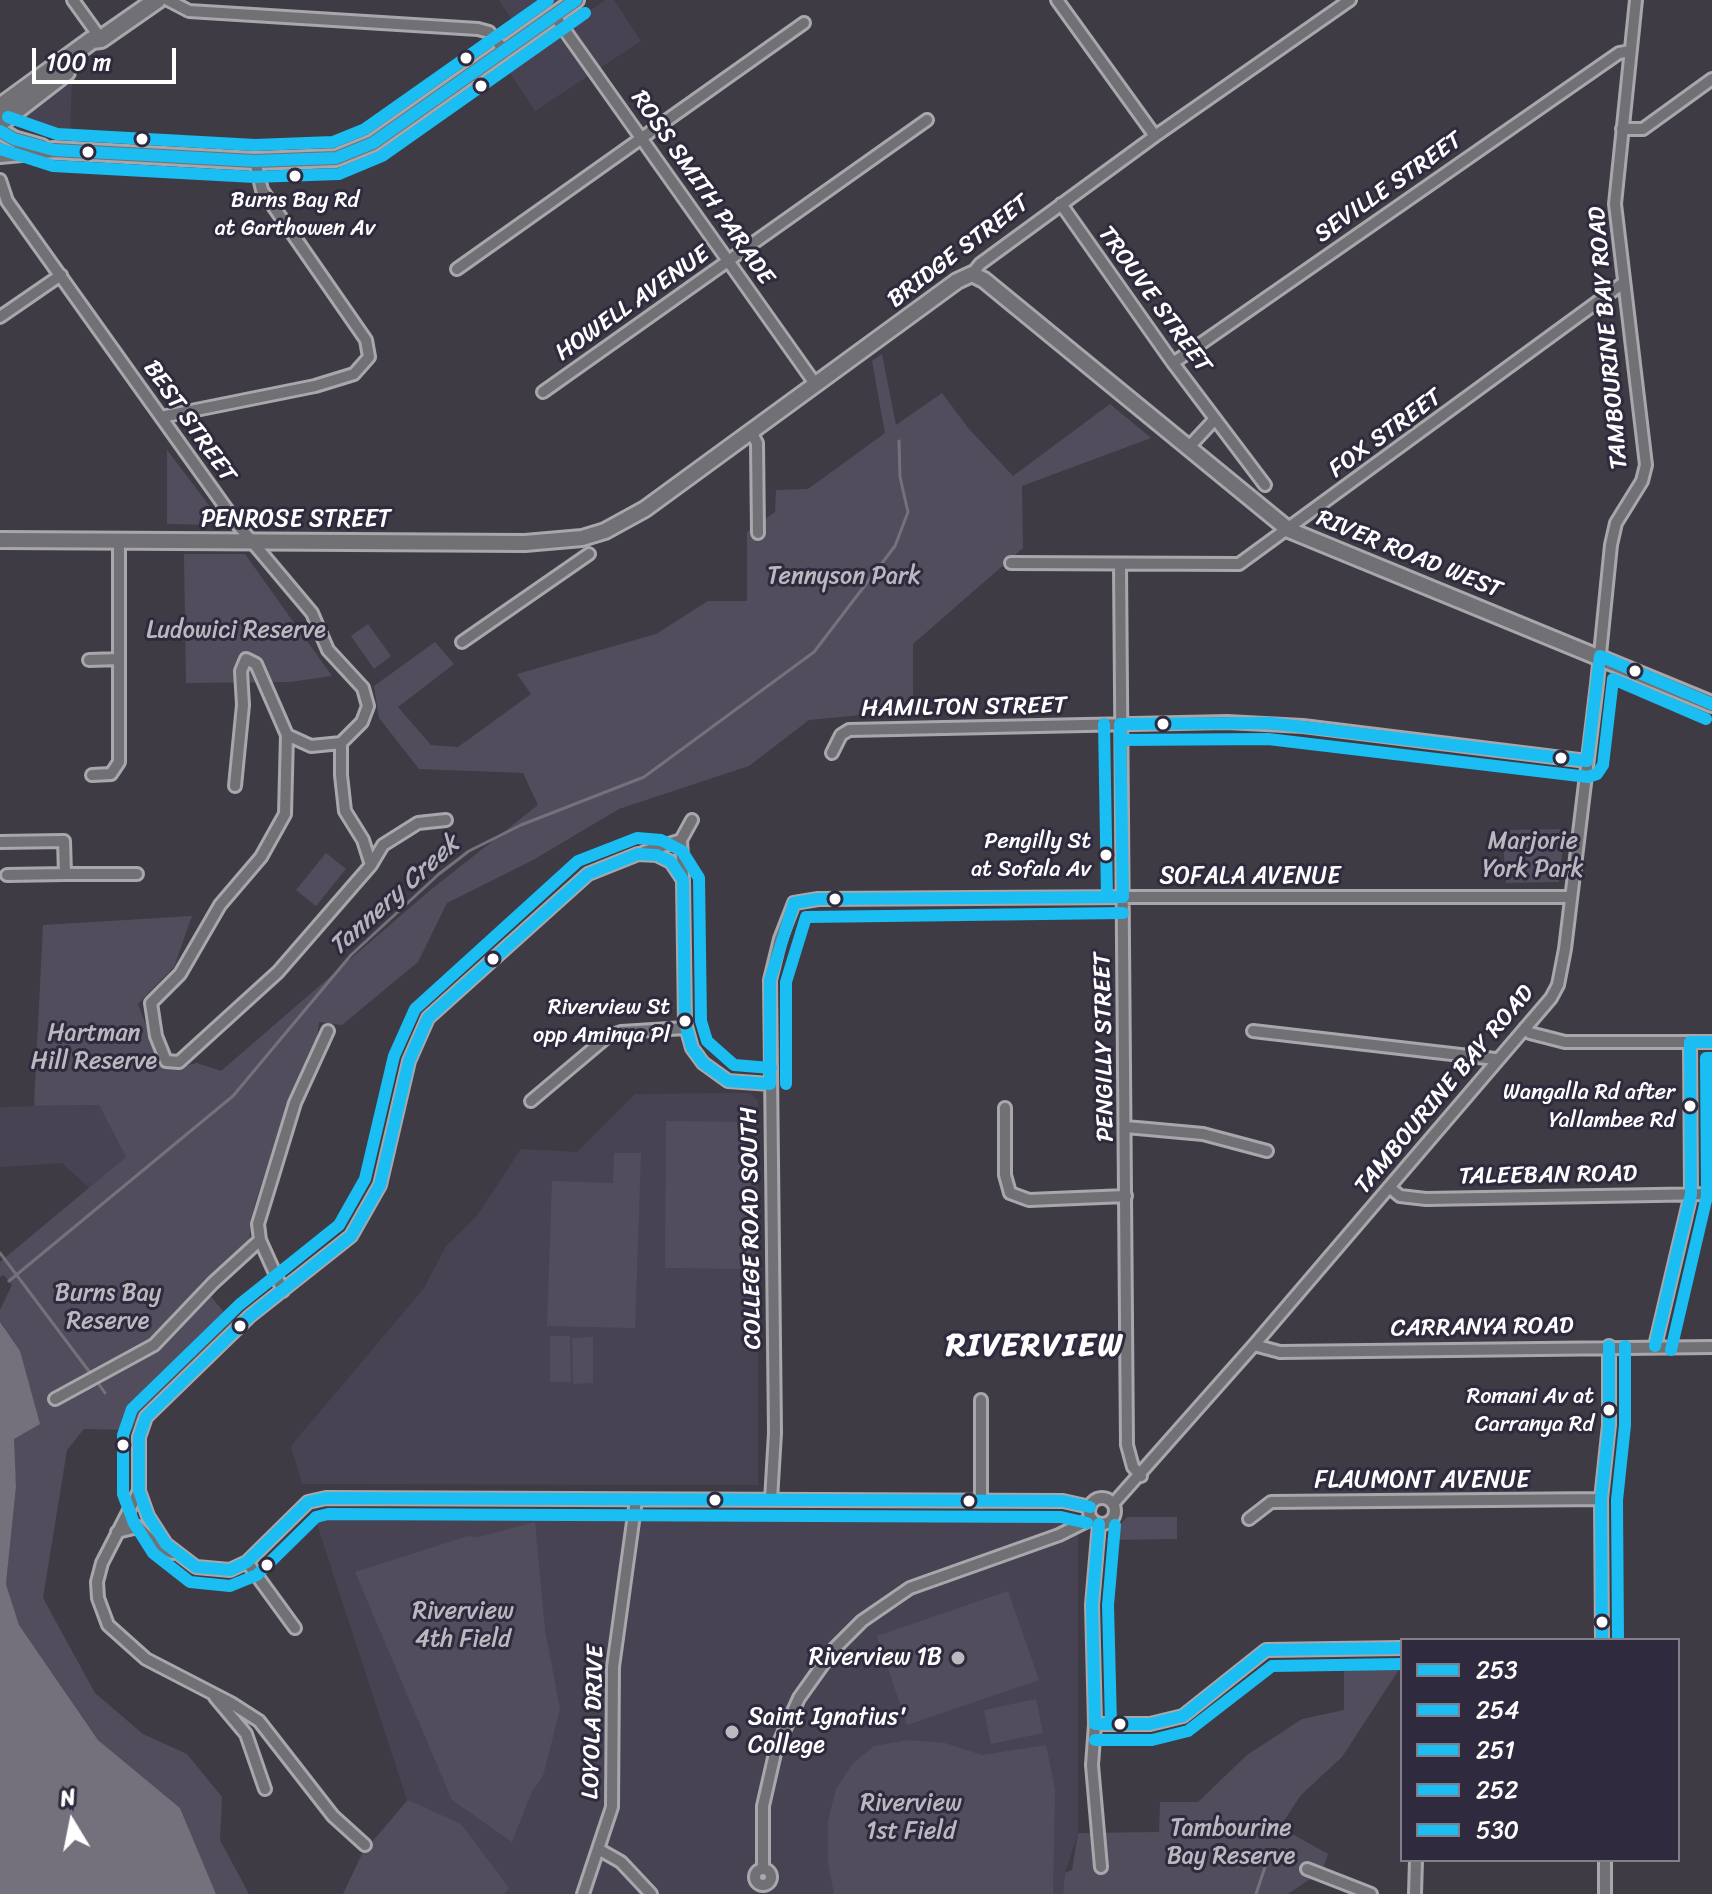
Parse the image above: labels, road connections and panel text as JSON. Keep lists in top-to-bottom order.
{
  "streets": {
    "main road": ["BRIDGE STREET", "PENROSE STREET", "RIVER ROAD WEST"],
    "street": [
      "ROSS SMITH PARADE",
      "SEVILLE STREET",
      "TROUVE STREET",
      "HOWELL AVENUE",
      "TAMBOURINE BAY ROAD",
      "BEST STREET",
      "FOX STREET",
      "HAMILTON STREET",
      "SOFALA AVENUE",
      "PENGILLY STREET",
      "TALEEBAN ROAD",
      "COLLEGE ROAD SOUTH",
      "CARRANYA ROAD",
      "FLAUMONT AVENUE",
      "LOYOLA DRIVE"
    ]
  },
  "crossings": [
    ["ROSS SMITH PARADE", "BRIDGE STREET"],
    ["ROSS SMITH PARADE", "HOWELL AVENUE"],
    ["SEVILLE STREET", "TROUVE STREET"],
    ["SEVILLE STREET", "TAMBOURINE BAY ROAD"],
    ["BRIDGE STREET", "TROUVE STREET"],
    ["BRIDGE STREET", "PENROSE STREET"],
    ["BRIDGE STREET", "RIVER ROAD WEST"],
    ["TAMBOURINE BAY ROAD", "FOX STREET"],
    ["TAMBOURINE BAY ROAD", "RIVER ROAD WEST"],
    ["TAMBOURINE BAY ROAD", "HAMILTON STREET"],
    ["TAMBOURINE BAY ROAD", "SOFALA AVENUE"],
    ["TAMBOURINE BAY ROAD", "PENGILLY STREET"],
    ["TAMBOURINE BAY ROAD", "TALEEBAN ROAD"],
    ["TAMBOURINE BAY ROAD", "CARRANYA ROAD"],
    ["BEST STREET", "PENROSE STREET"],
    ["FOX STREET", "RIVER ROAD WEST"],
    ["FOX STREET", "PENGILLY STREET"],
    ["HAMILTON STREET", "PENGILLY STREET"],
    ["SOFALA AVENUE", "PENGILLY STREET"],
    ["SOFALA AVENUE", "COLLEGE ROAD SOUTH"]
  ],
  "districts": ["RIVERVIEW"],
  "water": ["Tannery Creek"],
  "parks": [
    "Tennyson Park",
    "Ludowici Reserve",
    "Marjorie York Park",
    "Hartman Hill Reserve",
    "Burns Bay Reserve",
    "Riverview 4th Field",
    "Riverview 1st Field",
    "Tambourine Bay Reserve"
  ],
  "places": [
    "Burns Bay Rd at Garthowen Av",
    "Pengilly St at Sofala Av",
    "Riverview St opp Aminya Pl",
    "Wangalla Rd after Yallambee Rd",
    "Romani Av at Carranya Rd",
    "Riverview 1B",
    "Saint Ignatius' College"
  ],
  "lines": [
    "transit line 251",
    "transit line 530",
    "transit line 252",
    "transit line 253",
    "transit line 254"
  ],
  "legend": [
    "253",
    "254",
    "251",
    "252",
    "530"
  ],
  "scale_bar": "100 m",
  "north": "top"
}
